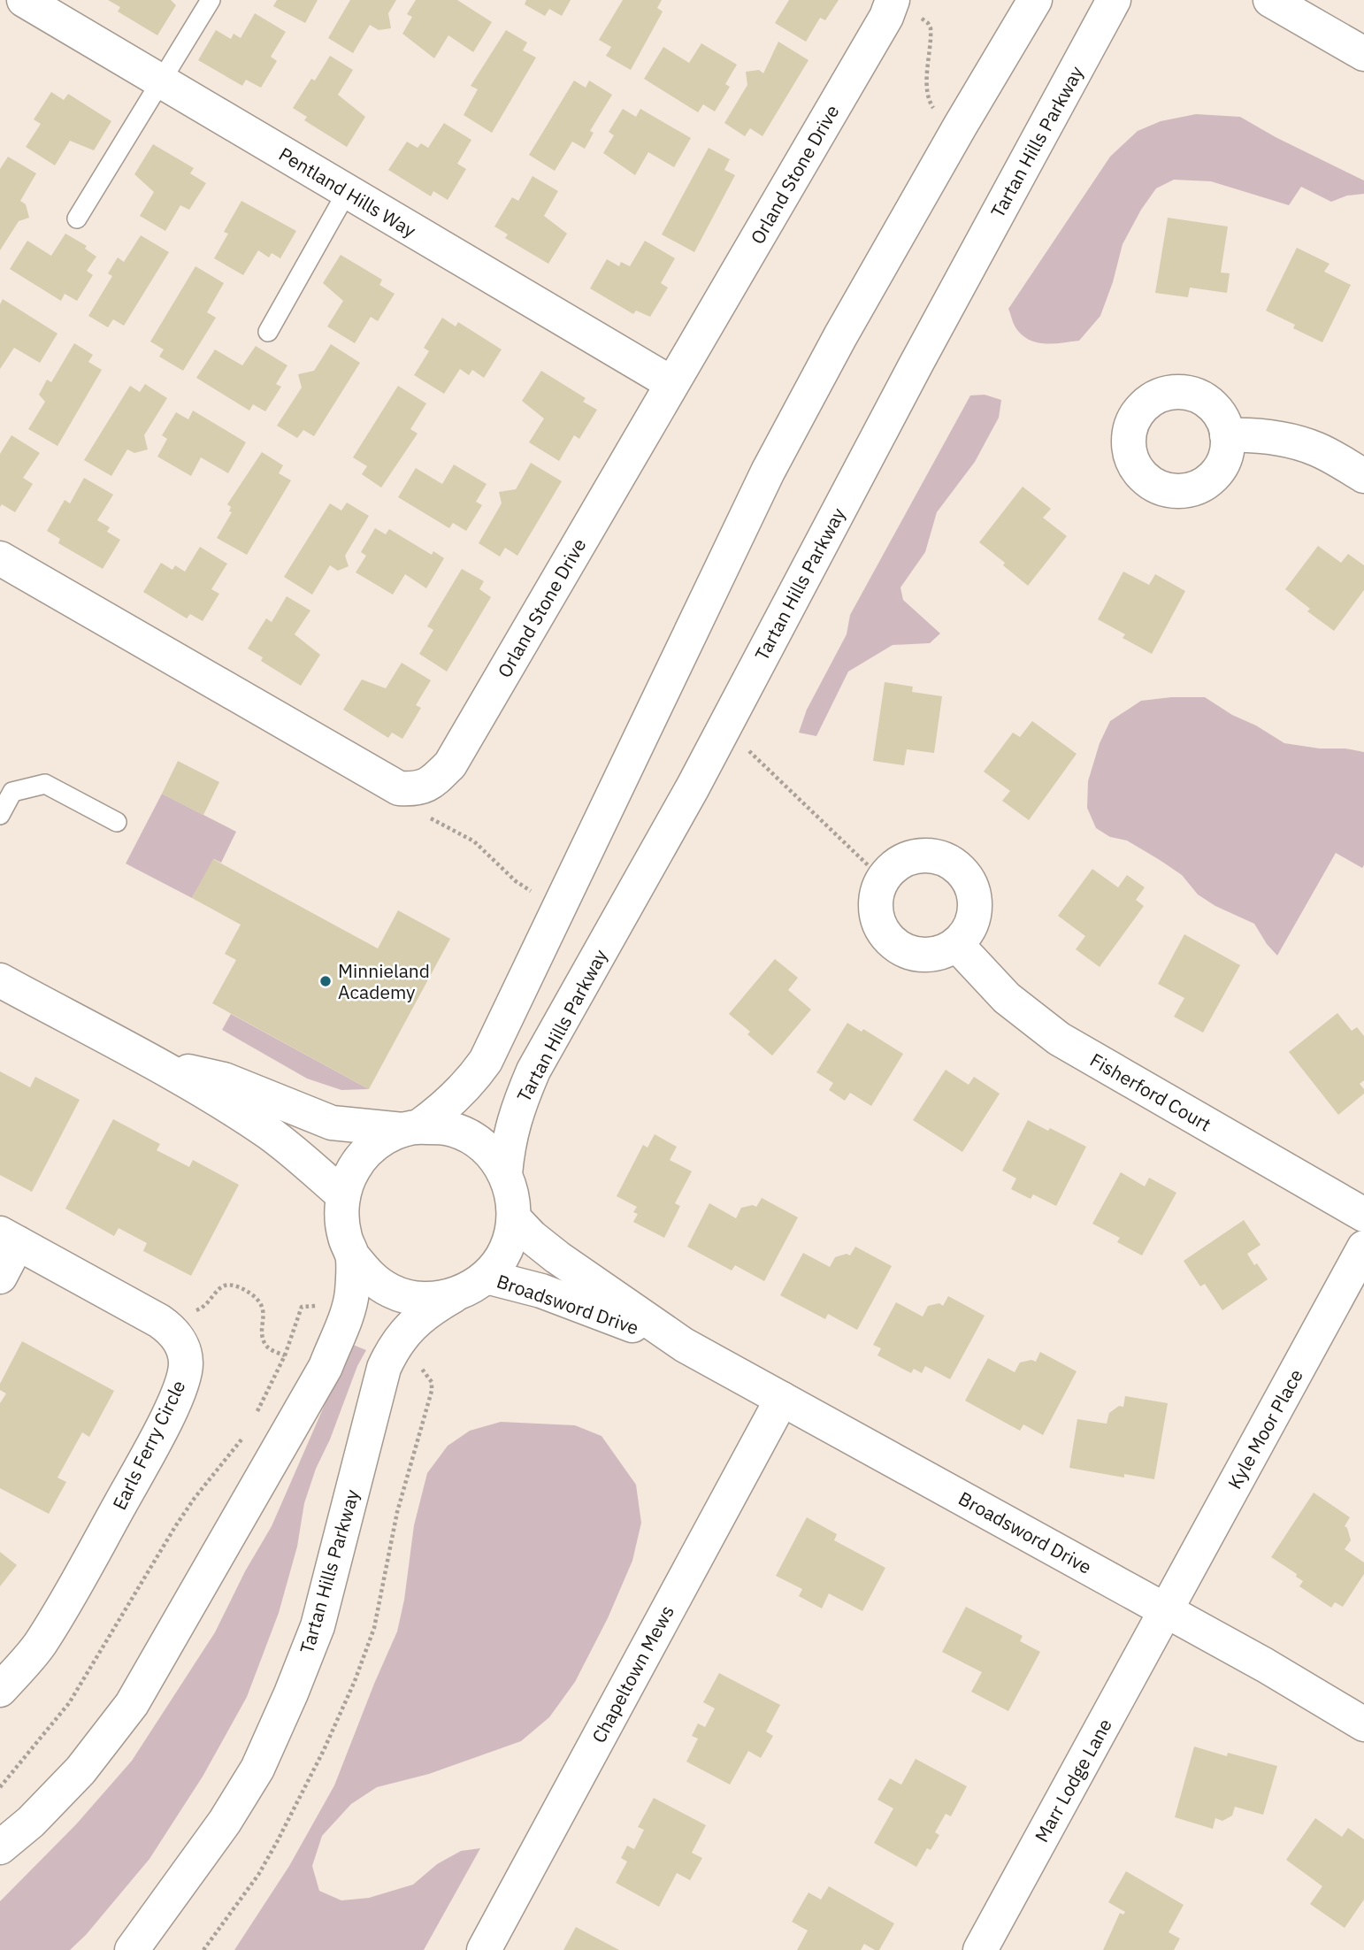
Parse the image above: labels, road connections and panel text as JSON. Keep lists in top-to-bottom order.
{
  "streets": {
    "street": [
      "Tartan Hills Parkway",
      "Orland Stone Drive",
      "Pentland Hills Way",
      "Fisherford Court",
      "Broadsword Drive",
      "Kyle Moor Place",
      "Earls Ferry Circle",
      "Chapeltown Mews",
      "Marr Lodge Lane"
    ]
  },
  "crossings": [
    ["Tartan Hills Parkway", "Broadsword Drive"],
    ["Orland Stone Drive", "Pentland Hills Way"],
    ["Broadsword Drive", "Kyle Moor Place"],
    ["Broadsword Drive", "Chapeltown Mews"],
    ["Broadsword Drive", "Marr Lodge Lane"],
    ["Kyle Moor Place", "Marr Lodge Lane"]
  ],
  "places": ["Minnieland Academy"]
}
